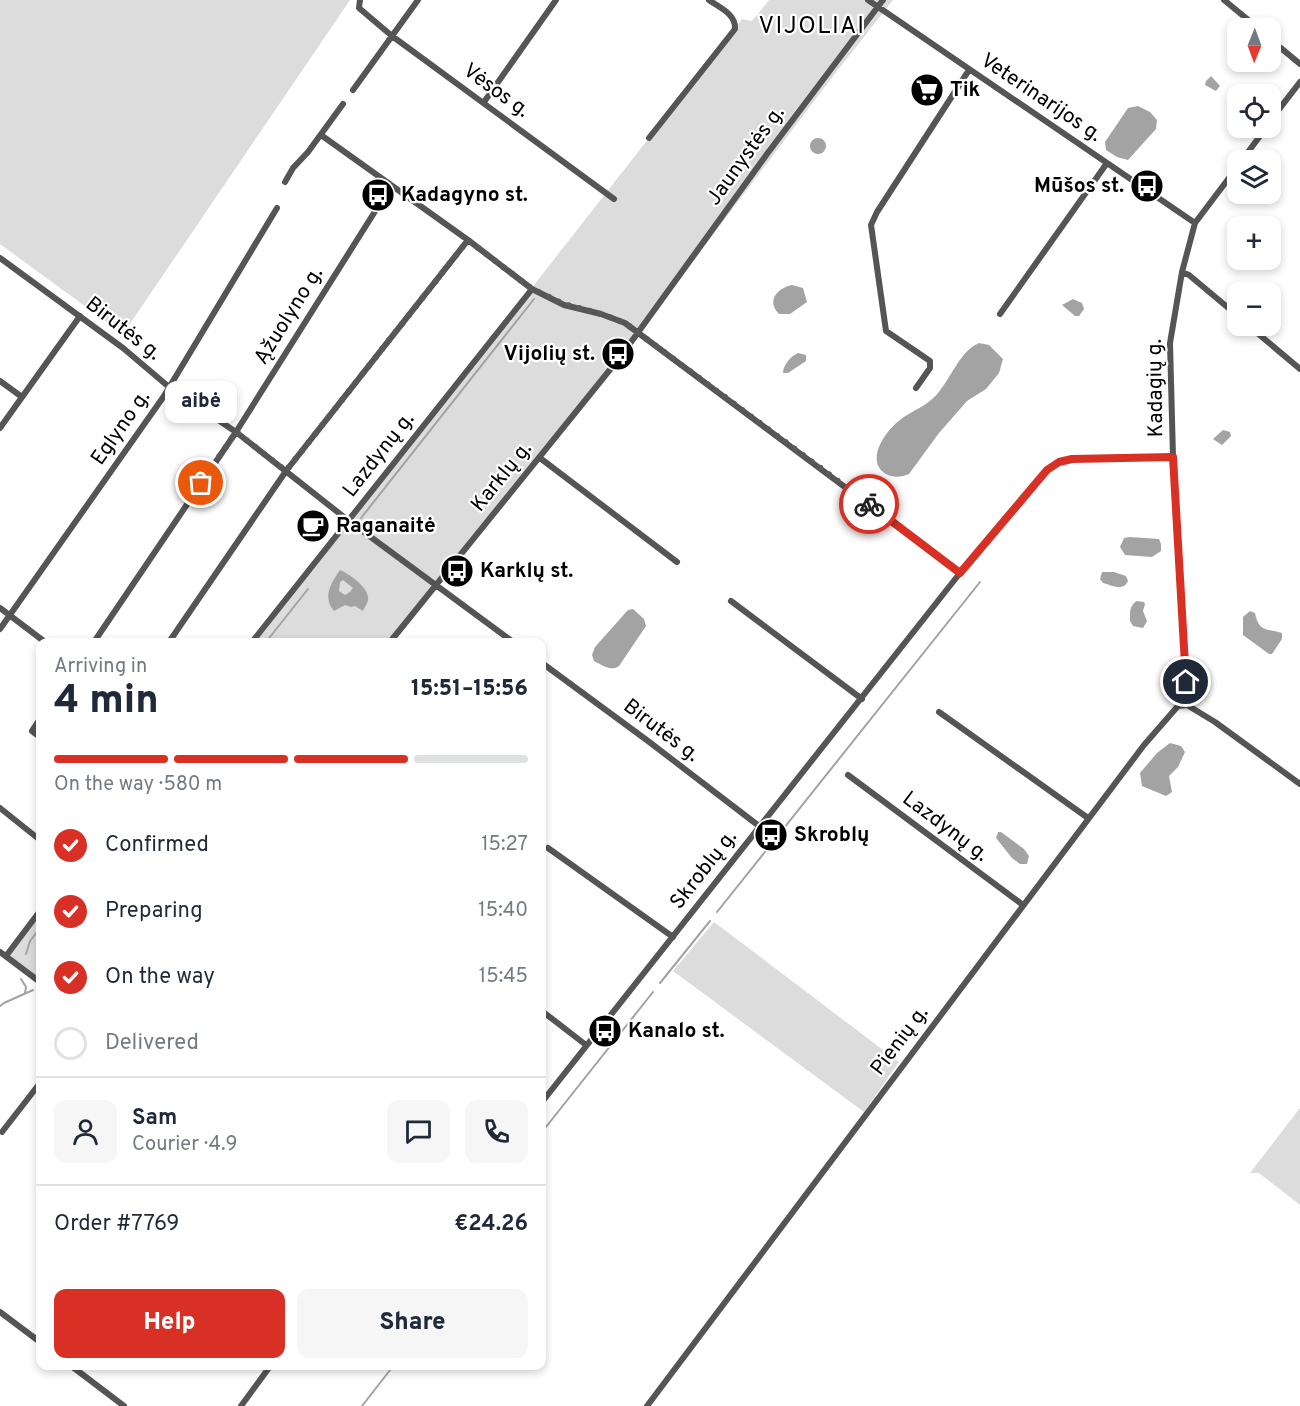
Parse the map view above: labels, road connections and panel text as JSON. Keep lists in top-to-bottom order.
{
  "streets": {
    "street": [
      "Vėsos g.",
      "Veterinarijos g.",
      "Jaunystės g.",
      "Ąžuolyno g.",
      "Birutės g.",
      "Kadagių g.",
      "Eglyno g.",
      "Lazdynų g.",
      "Karklų g.",
      "Skroblų g.",
      "Pienių g."
    ]
  },
  "crossings": [
    ["Veterinarijos g.", "Jaunystės g."],
    ["Veterinarijos g.", "Kadagių g."],
    ["Jaunystės g.", "Karklų g."],
    ["Ąžuolyno g.", "Birutės g."],
    ["Birutės g.", "Eglyno g."],
    ["Birutės g.", "Lazdynų g."],
    ["Birutės g.", "Karklų g."],
    ["Birutės g.", "Skroblų g."],
    ["Kadagių g.", "Skroblų g."],
    ["Kadagių g.", "Pienių g."],
    ["Lazdynų g.", "Pienių g."]
  ],
  "districts": ["VIJOLIAI"],
  "places": {
    "supermarket": ["Tik"],
    "bus stop": [
      "Mūšos st.",
      "Kadagyno st.",
      "Vijolių st.",
      "Karklų st.",
      "Skroblų",
      "Kanalo st."
    ],
    "other": ["aibė"],
    "cafe": ["Raganaitė"]
  },
  "north": "bottom",
  "page": {
    "map_buttons": ["+", "−"],
    "bubble": "aibė",
    "heading": ["4 min", "Arriving in", "15:51–15:56"],
    "panel": [
      "Sam",
      "Courier · 4.9",
      "Order #7769",
      "€24.26"
    ],
    "bar": "On the way · 580 m",
    "list": [
      ["Confirmed", "15:27"],
      ["Preparing", "15:40"],
      ["On the way", "15:45"],
      "Delivered"
    ],
    "buttons": ["Help", "Share"]
  }
}
